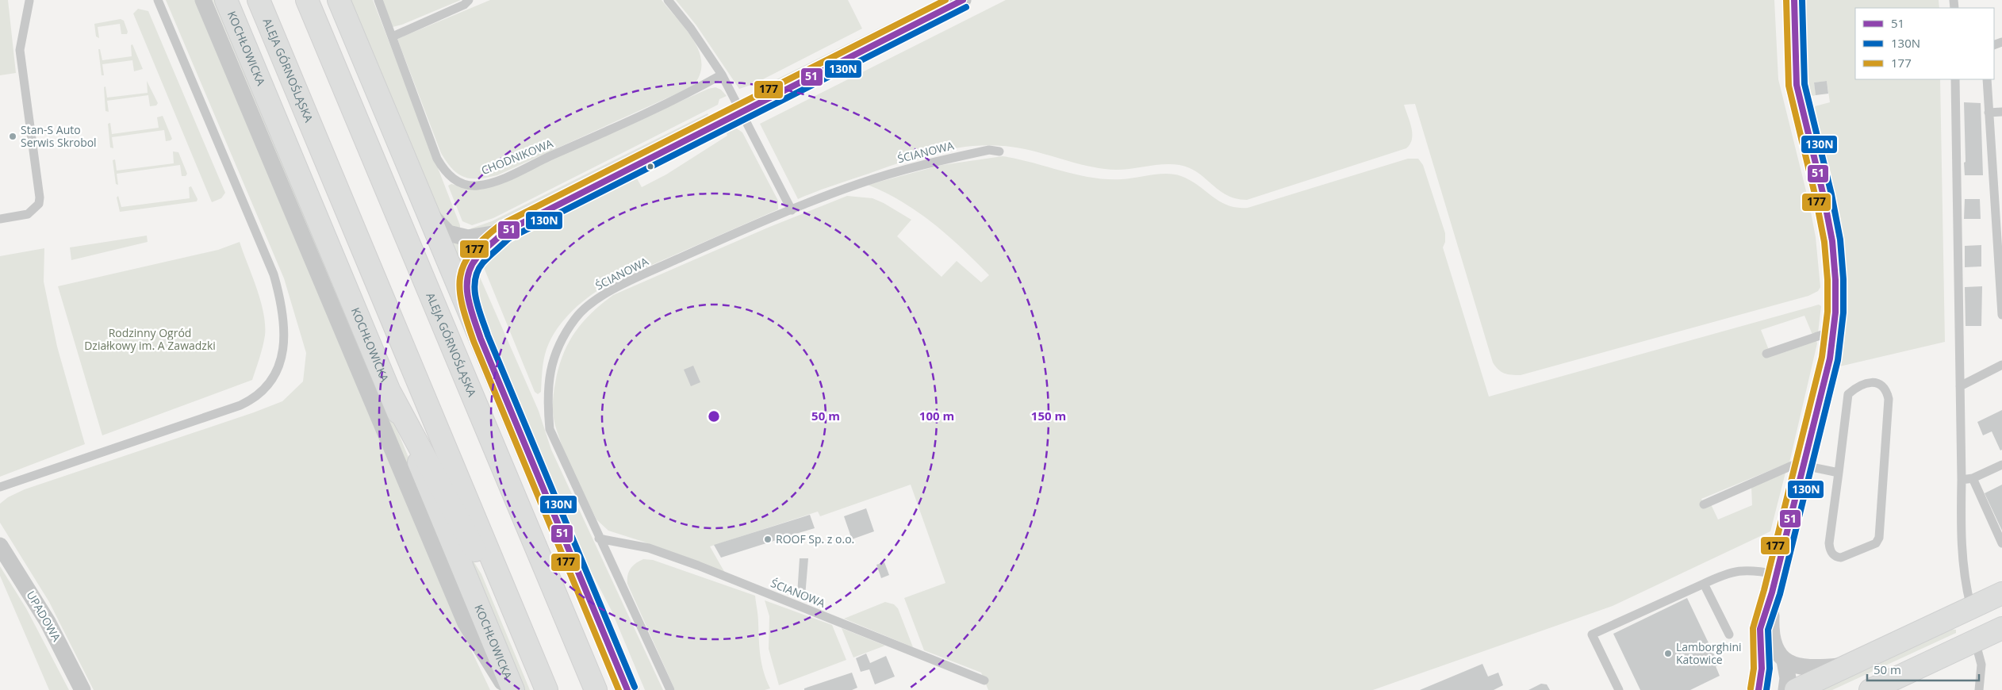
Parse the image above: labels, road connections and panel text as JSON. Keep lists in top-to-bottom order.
{
  "streets": {
    "main road": ["KOCHŁOWICKA", "ALEJA GÓRNOŚLĄSKA"],
    "street": ["UPADOWA"],
    "lane": ["ŚCIANOWA", "CHODNIKOWA"]
  },
  "parks": ["Rodzinny Ogród Działkowy im. A Zawadzki"],
  "places": ["Stan-S Auto Serwis Skrobol", "ROOF Sp. z o.o.", "Lamborghini Katowice"],
  "lines": ["transit line 51", "transit line 130N", "transit line 177"],
  "legend": ["51", "130N", "177"],
  "scale_bar": "50 m",
  "rings": ["50 m", "100 m", "150 m"]
}
